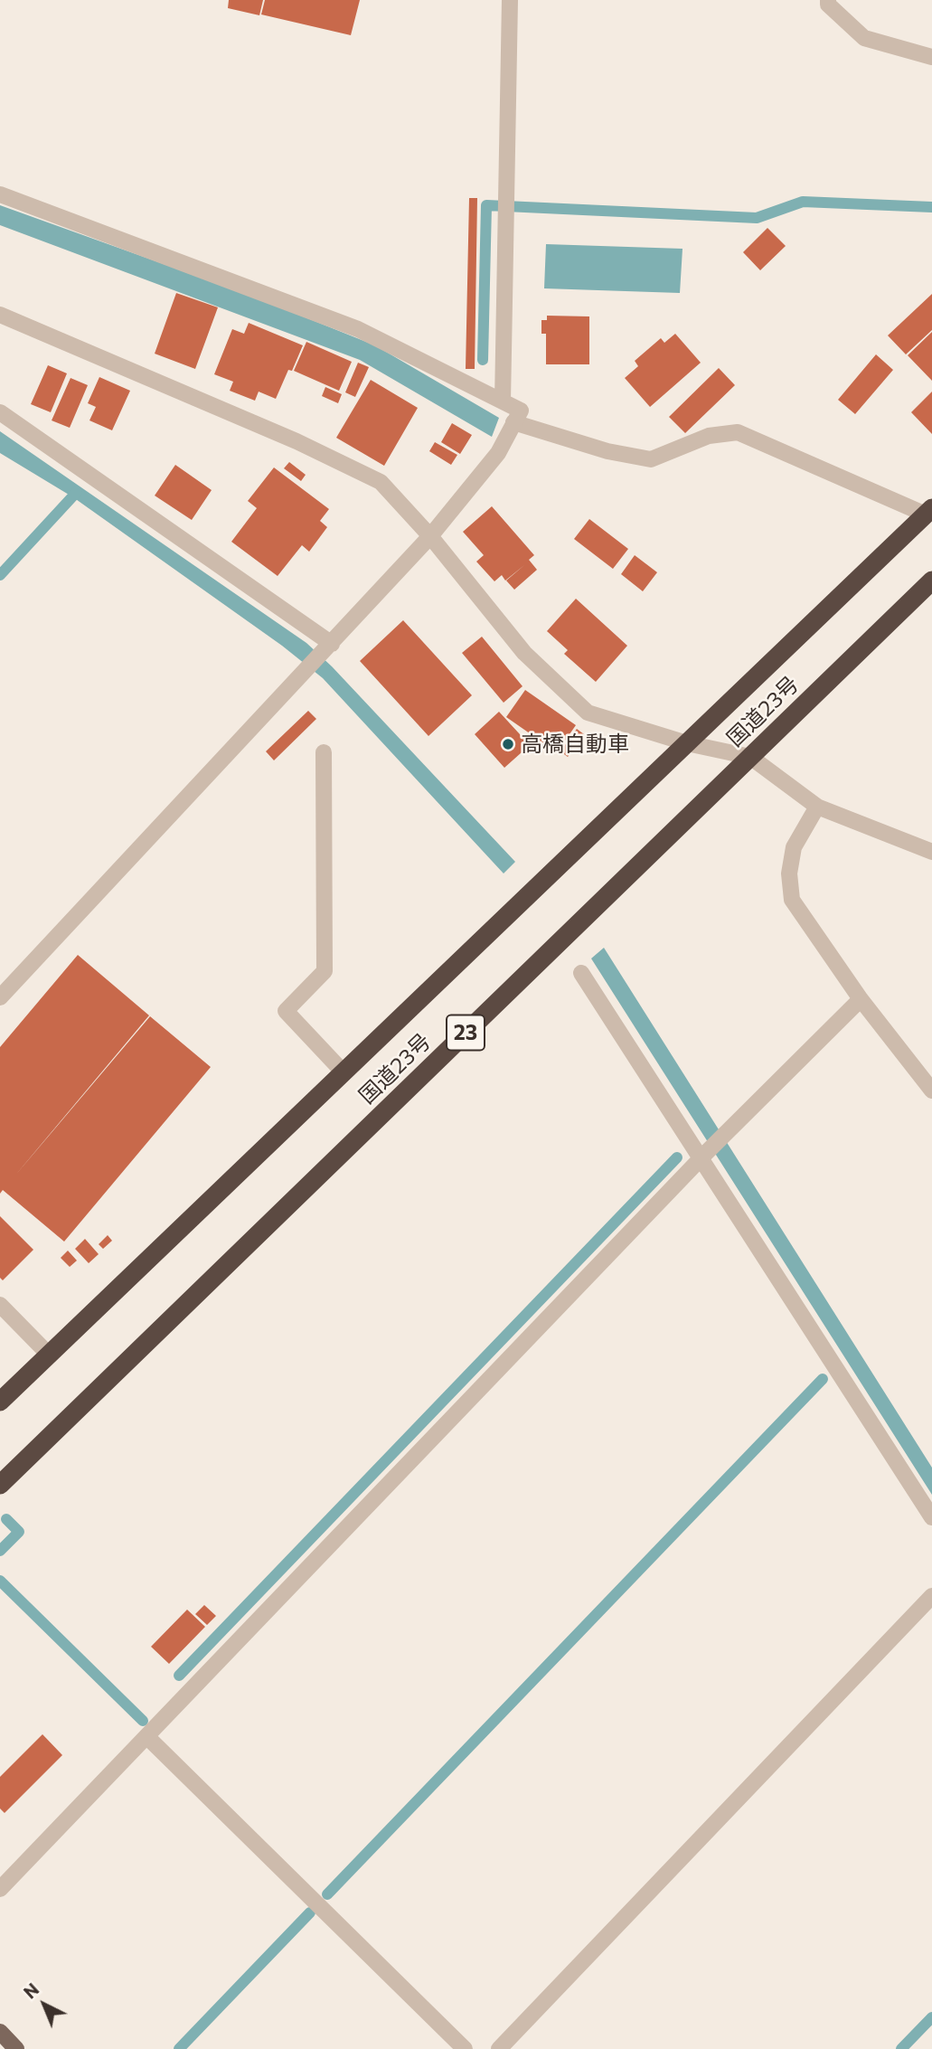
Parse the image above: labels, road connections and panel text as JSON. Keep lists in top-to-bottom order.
{
  "streets": {
    "highway": ["国道23号", "23"]
  },
  "places": ["高橋自動車"],
  "north": "top left"
}
